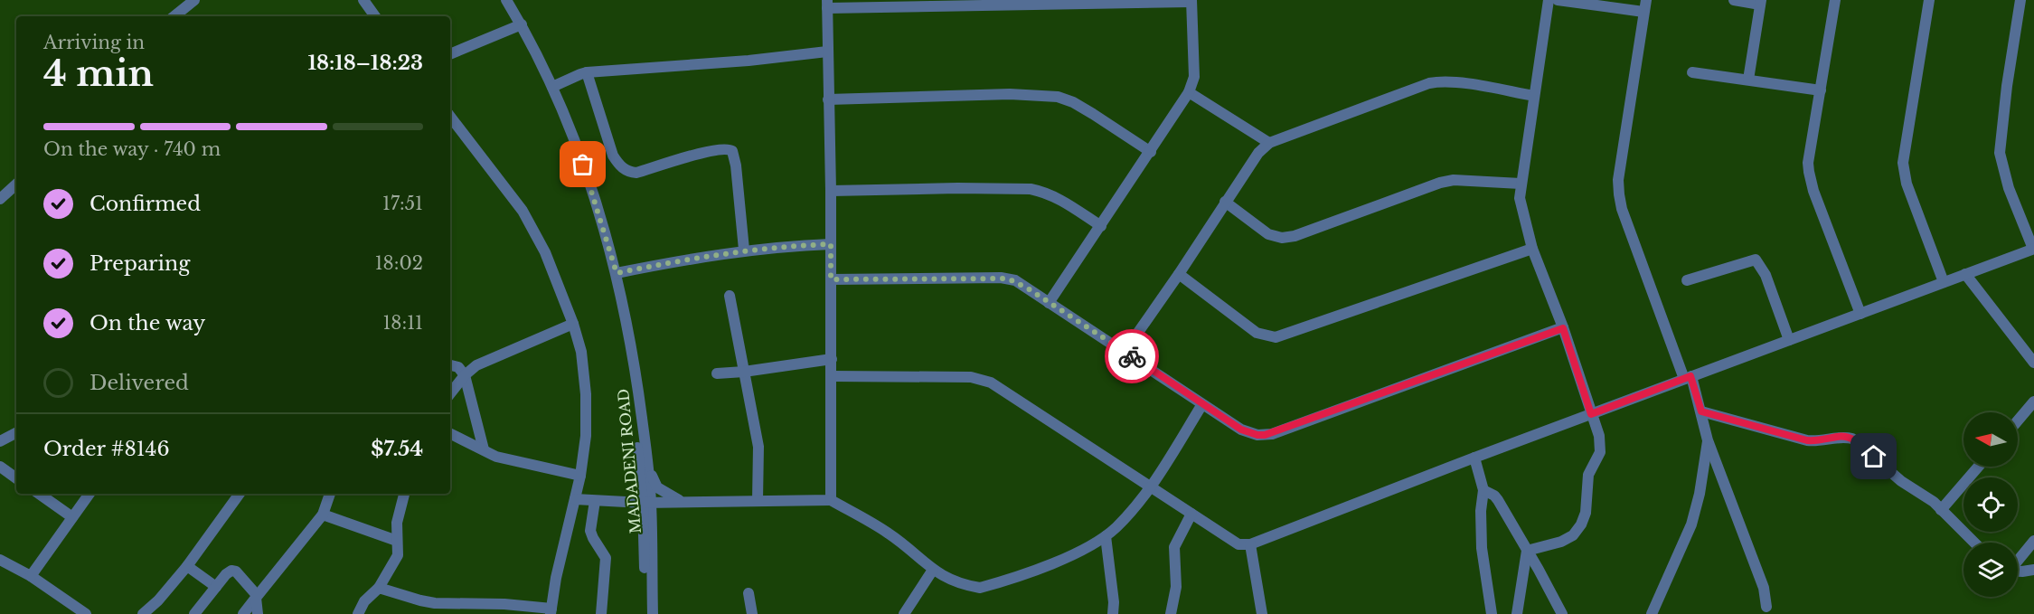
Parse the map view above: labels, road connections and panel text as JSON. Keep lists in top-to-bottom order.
{
  "streets": {
    "street": ["MADADENI ROAD"]
  },
  "north": "left",
  "page": {
    "heading": ["4 min", "Arriving in", "18:18–18:23"],
    "panel": ["Order #8146", "$7.54"],
    "bar": "On the way · 740 m",
    "list": [
      ["Confirmed", "17:51"],
      ["Preparing", "18:02"],
      ["On the way", "18:11"],
      "Delivered"
    ]
  }
}
